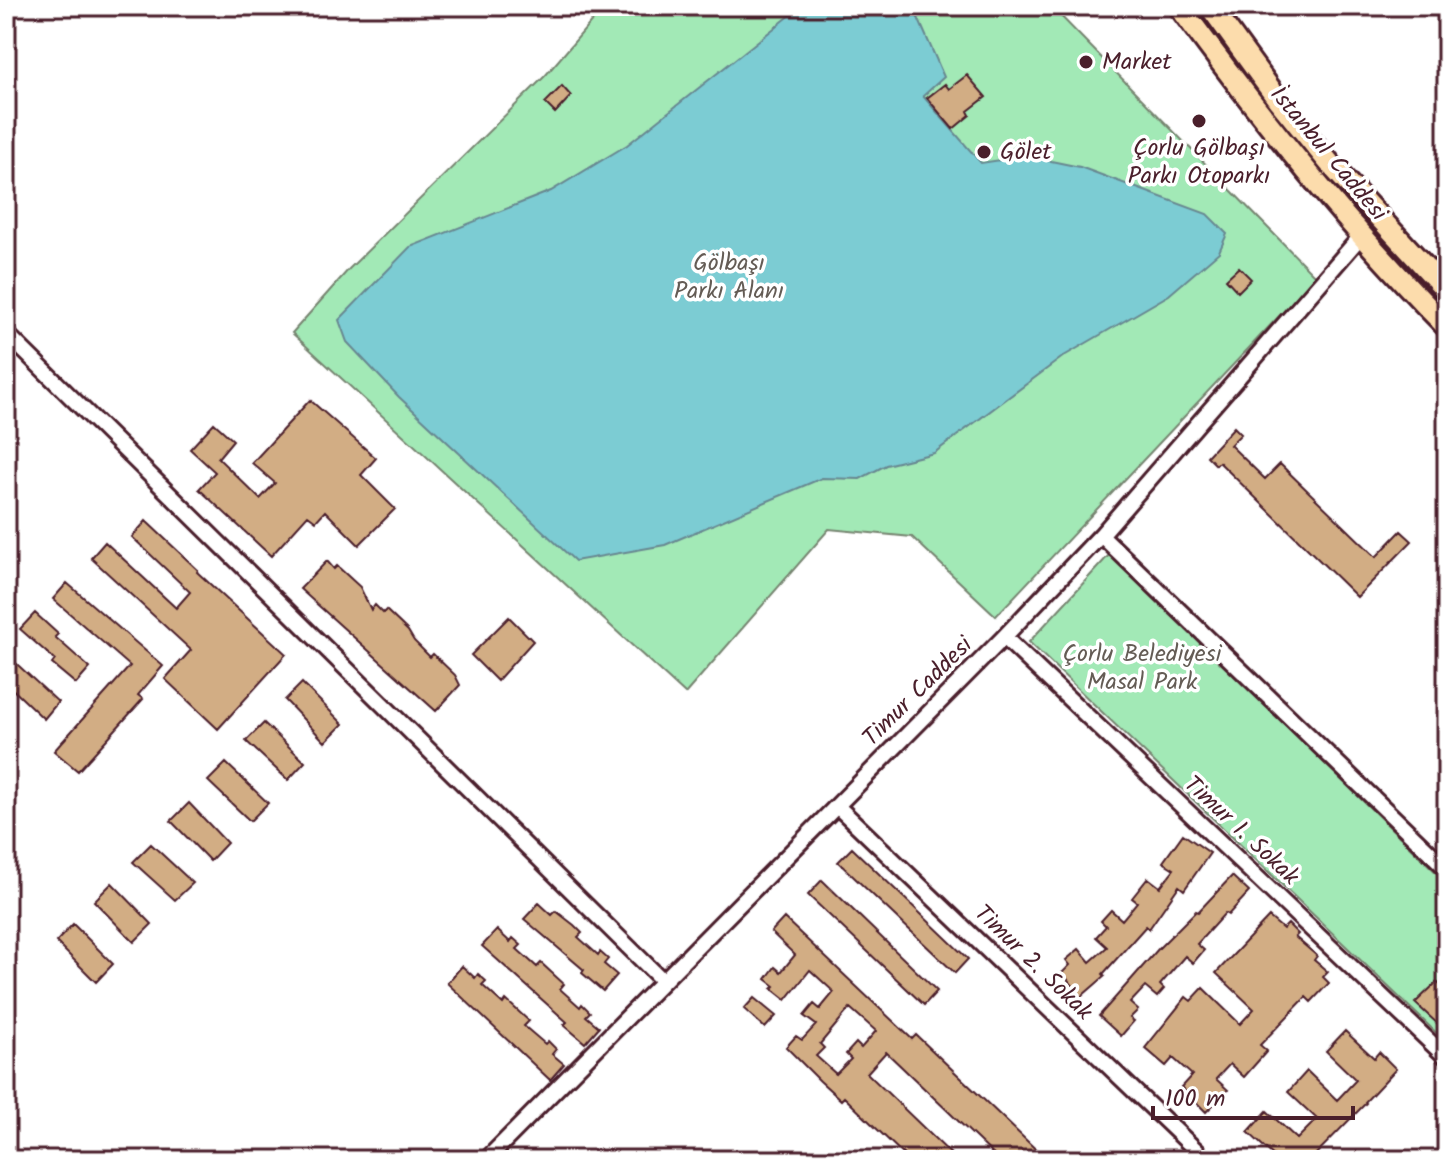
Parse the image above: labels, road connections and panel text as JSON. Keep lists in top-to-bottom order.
{
  "streets": {
    "highway": ["İstanbul Caddesi"],
    "street": ["Timur Caddesi", "Timur 1. Sokak", "Timur 2. Sokak"]
  },
  "crossings": [
    ["İstanbul Caddesi", "Timur Caddesi"],
    ["Timur Caddesi", "Timur 1. Sokak"],
    ["Timur Caddesi", "Timur 2. Sokak"]
  ],
  "parks": ["Gölbaşı Parkı Alanı", "Çorlu Belediyesi Masal Park"],
  "places": ["Market", "Çorlu Gölbaşı Parkı Otoparkı", "Gölet"],
  "scale_bar": "100 m"
}
